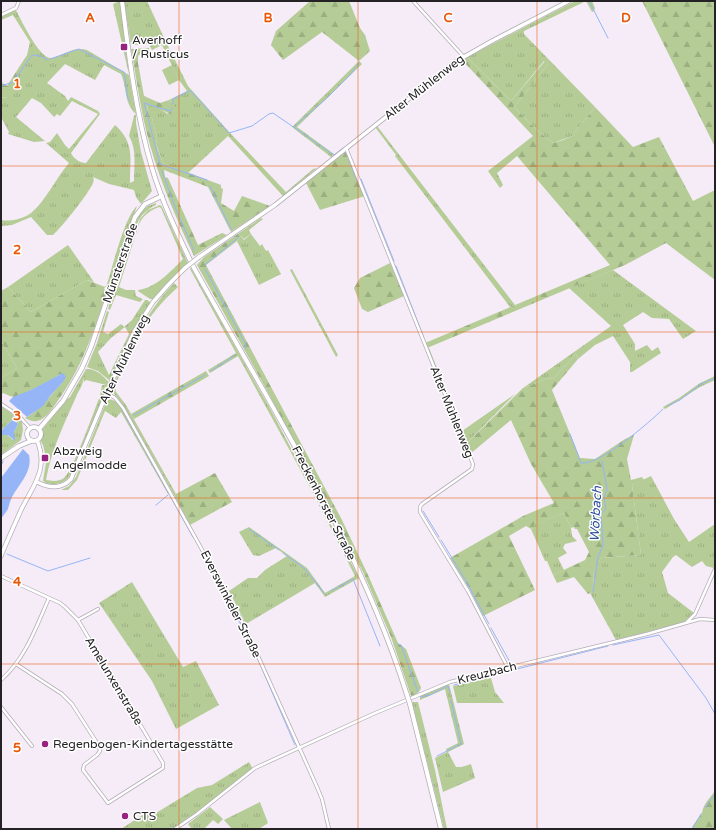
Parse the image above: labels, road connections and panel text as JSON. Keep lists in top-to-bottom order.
{
  "streets": {
    "main road": ["Münsterstraße", "Freckenhorster Straße"],
    "street": [
      "Alter Mühlenweg",
      "Everswinkeler Straße",
      "Kreuzbach",
      "Amelunxenstraße"
    ]
  },
  "crossings": [
    ["Alter Mühlenweg", "Everswinkeler Straße"],
    ["Alter Mühlenweg", "Kreuzbach"],
    ["Münsterstraße", "Freckenhorster Straße"],
    ["Everswinkeler Straße", "Kreuzbach"]
  ],
  "water": ["Wörbach"],
  "places": {
    "transit": ["Averhoff / Rusticus", "Abzweig Angelmodde"],
    "other": ["Regenbogen-Kindertagesstätte", "CTS"]
  },
  "grid": {
    "columns": [
      "A",
      "B",
      "C",
      "D"
    ],
    "rows": [
      "1",
      "2",
      "3",
      "4",
      "5"
    ]
  }
}
